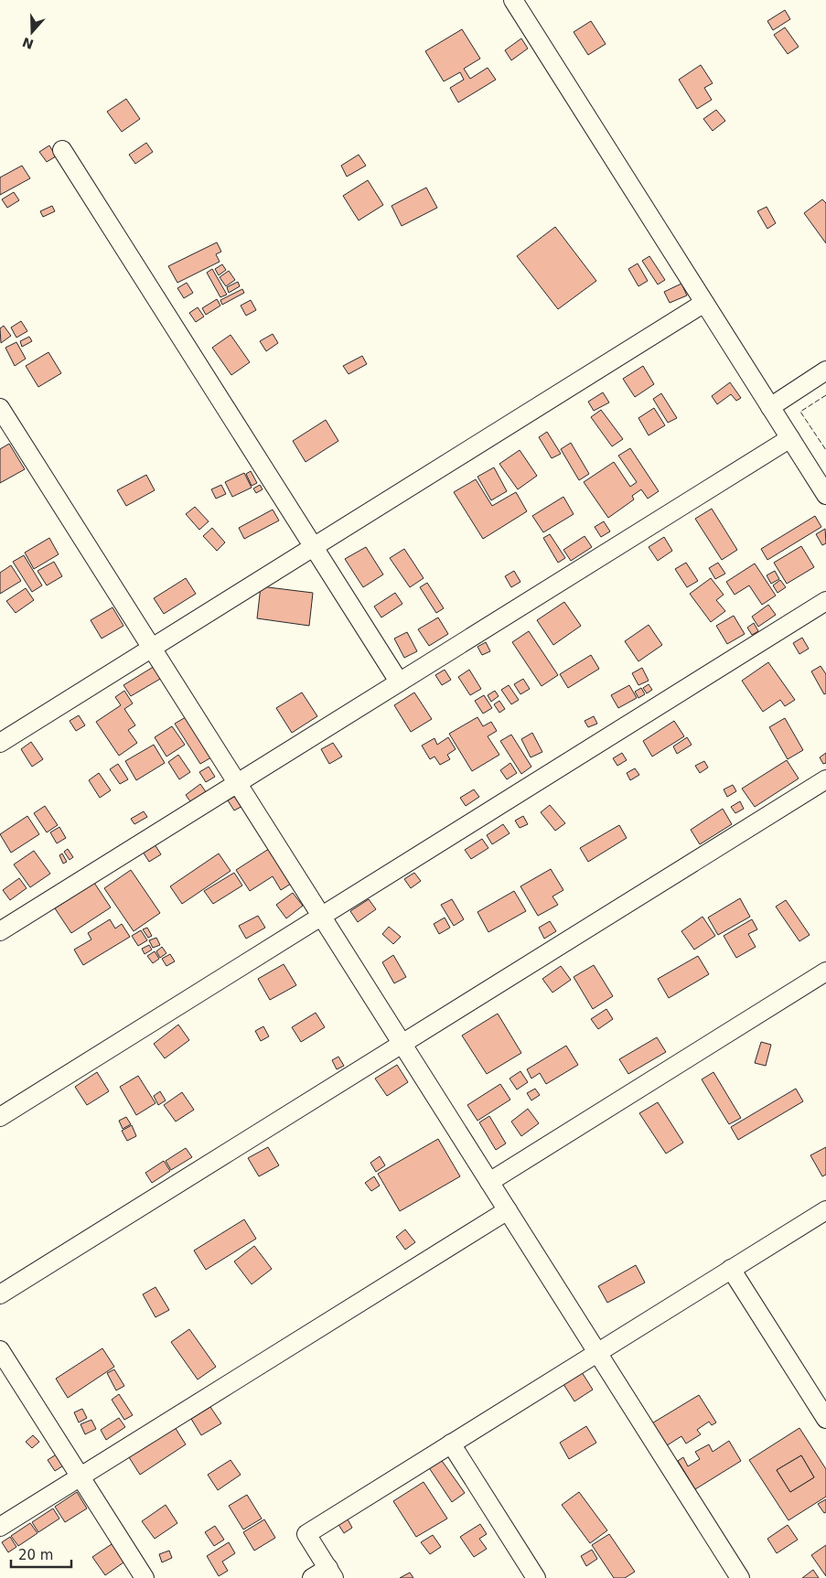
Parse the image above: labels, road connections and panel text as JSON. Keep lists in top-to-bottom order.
{
  "scale_bar": "20 m",
  "north": "bottom"
}
